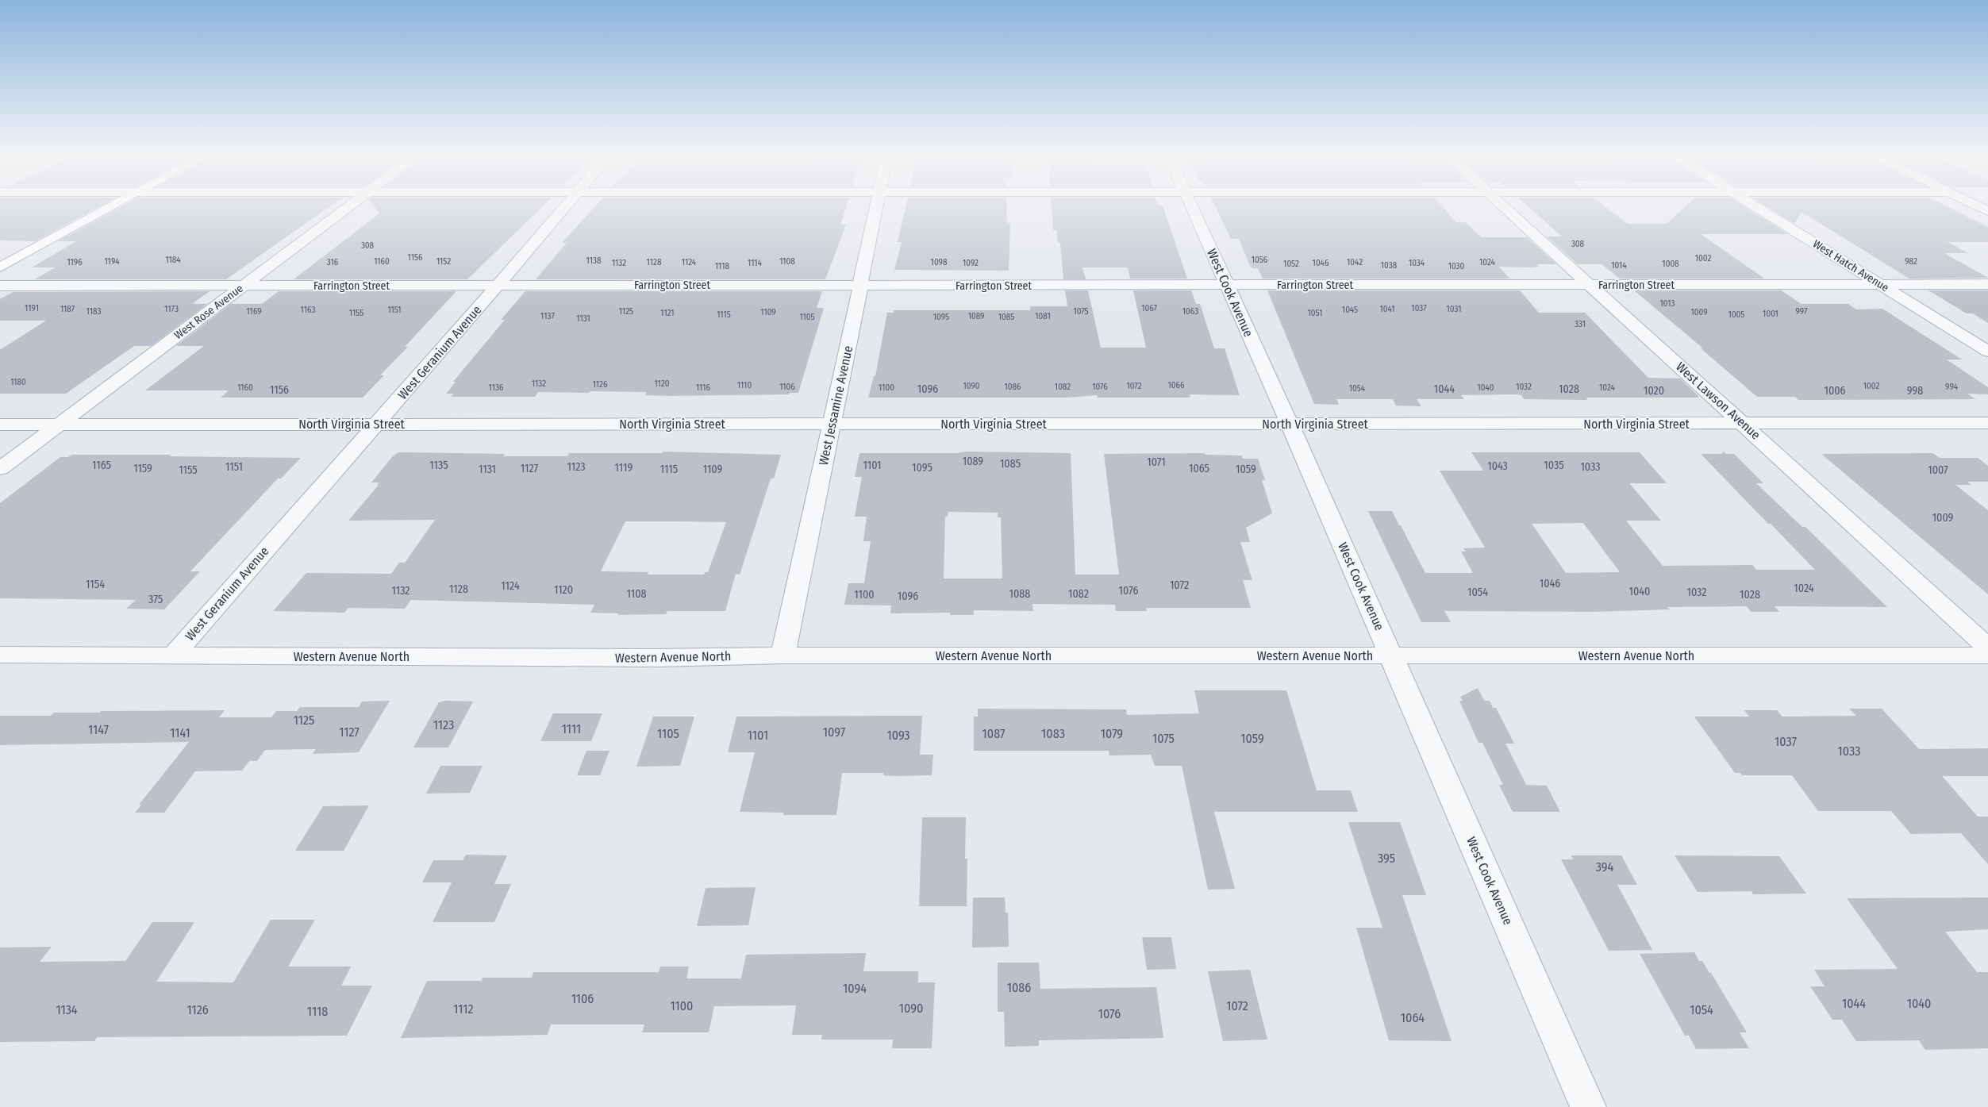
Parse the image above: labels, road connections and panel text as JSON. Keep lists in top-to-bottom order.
{
  "streets": {
    "street": [
      "West Hatch Avenue",
      "Farrington Street",
      "West Cook Avenue",
      "West Rose Avenue",
      "West Geranium Avenue",
      "West Lawson Avenue",
      "West Jessamine Avenue",
      "North Virginia Street",
      "Western Avenue North"
    ]
  },
  "crossings": [
    ["West Hatch Avenue", "Farrington Street"],
    ["Farrington Street", "West Cook Avenue"],
    ["Farrington Street", "West Rose Avenue"],
    ["Farrington Street", "West Geranium Avenue"],
    ["Farrington Street", "West Lawson Avenue"],
    ["Farrington Street", "West Jessamine Avenue"],
    ["West Cook Avenue", "North Virginia Street"],
    ["West Cook Avenue", "Western Avenue North"],
    ["West Rose Avenue", "North Virginia Street"],
    ["West Geranium Avenue", "North Virginia Street"],
    ["West Geranium Avenue", "Western Avenue North"],
    ["West Lawson Avenue", "North Virginia Street"],
    ["West Jessamine Avenue", "North Virginia Street"],
    ["West Jessamine Avenue", "Western Avenue North"]
  ],
  "house_numbers": [
    "308",
    "308",
    "1156",
    "1002",
    "1184",
    "1056",
    "1138",
    "1194",
    "1160",
    "1152",
    "1108",
    "982",
    "1196",
    "316",
    "1128",
    "1124",
    "1098",
    "1042",
    "1024",
    "1132",
    "1114",
    "1092",
    "1046",
    "1034",
    "1052",
    "1008",
    "1038",
    "1014",
    "1118",
    "1030",
    "1013",
    "1191",
    "1067",
    "1037",
    "1187",
    "1173",
    "1041",
    "1031",
    "1163",
    "1151",
    "1045",
    "1183",
    "1169",
    "1125",
    "1075",
    "1063",
    "997",
    "1109",
    "1009",
    "1155",
    "1121",
    "1051",
    "1001",
    "1115",
    "1005",
    "1137",
    "1089",
    "1081",
    "1105",
    "1095",
    "1085",
    "1131",
    "331",
    "1180",
    "1132",
    "1120",
    "1126",
    "1110",
    "1066",
    "1090",
    "1072",
    "1002",
    "1106",
    "1086",
    "1082",
    "1076",
    "1032",
    "994",
    "1160",
    "1136",
    "1116",
    "1100",
    "1040",
    "1024",
    "1054",
    "1096",
    "1044",
    "1028",
    "1156",
    "1020",
    "1006",
    "998",
    "1089",
    "1071",
    "1085",
    "1165",
    "1135",
    "1101",
    "1035",
    "1043",
    "1151",
    "1123",
    "1033",
    "1119",
    "1095",
    "1159",
    "1127",
    "1065",
    "1131",
    "1115",
    "1109",
    "1059",
    "1155",
    "1007",
    "1009",
    "1046",
    "1154",
    "1072",
    "1124",
    "1024",
    "1128",
    "1120",
    "1132",
    "1076",
    "1040",
    "1054",
    "1032",
    "1108",
    "1088",
    "1082",
    "1100",
    "1028",
    "1096",
    "375",
    "1125",
    "1123",
    "1111",
    "1147",
    "1127",
    "1097",
    "1141",
    "1105",
    "1087",
    "1083",
    "1079",
    "1101",
    "1093",
    "1075",
    "1059",
    "1037",
    "1033",
    "395",
    "394",
    "1086",
    "1094",
    "1106",
    "1044",
    "1040",
    "1100",
    "1072",
    "1090",
    "1112",
    "1134",
    "1126",
    "1054",
    "1118",
    "1076",
    "1064"
  ]
}
